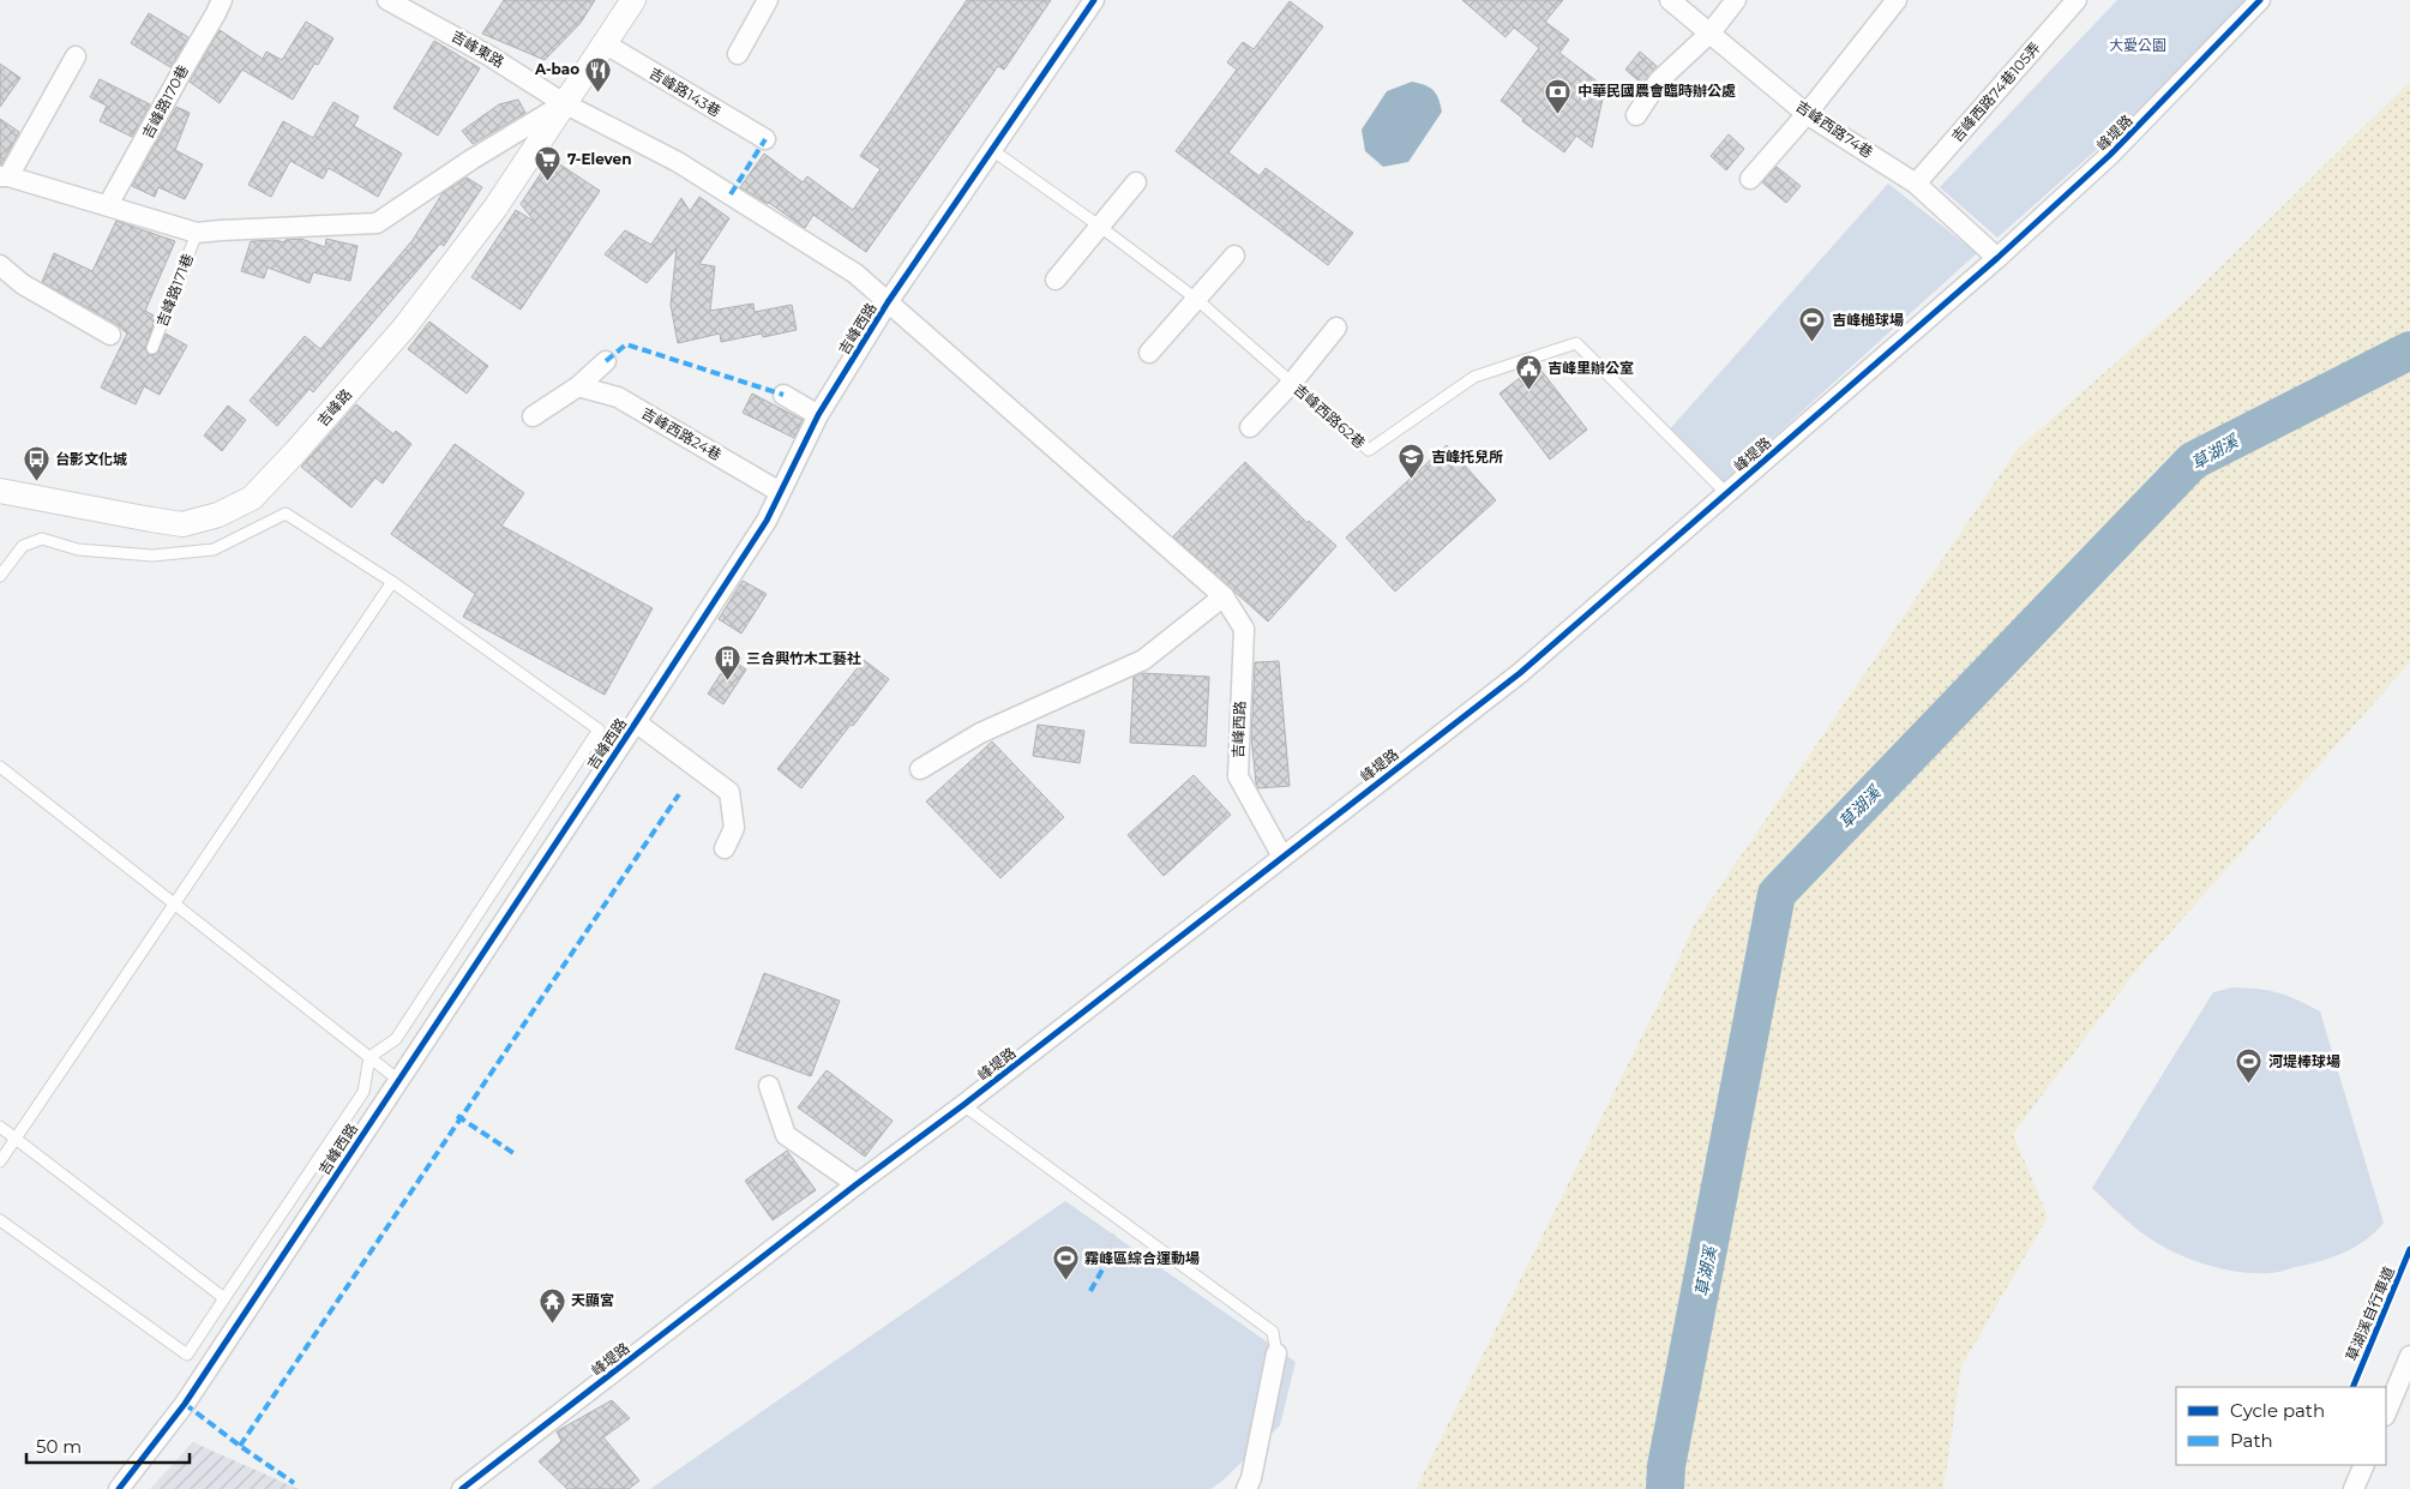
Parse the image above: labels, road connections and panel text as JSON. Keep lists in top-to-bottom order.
{
  "streets": {
    "street": [
      "吉峰東路",
      "吉峰路143巷",
      "吉峰西路74巷105弄",
      "吉峰路170巷",
      "吉峰西路74巷",
      "峰堤路",
      "吉峰西路",
      "吉峰路",
      "吉峰西路24巷"
    ],
    "lane": ["吉峰路171巷", "吉峰西路62巷"],
    "cycle path": ["草湖溪自行車道"]
  },
  "crossings": [
    ["吉峰東路", "吉峰西路"],
    ["吉峰東路", "吉峰路"],
    ["吉峰路143巷", "吉峰路"],
    ["吉峰西路74巷105弄", "吉峰西路74巷"],
    ["吉峰路170巷", "吉峰路"],
    ["吉峰西路74巷", "峰堤路"],
    ["峰堤路", "吉峰西路"],
    ["峰堤路", "吉峰西路62巷"],
    ["吉峰路171巷", "吉峰路"],
    ["吉峰西路", "吉峰路"],
    ["吉峰西路", "吉峰西路62巷"],
    ["吉峰西路", "吉峰西路24巷"]
  ],
  "water": ["草湖溪"],
  "parks": ["大愛公園"],
  "places": {
    "restaurant": ["A-bao"],
    "bank": ["中華民國農會臨時辦公處"],
    "supermarket": ["7-Eleven"],
    "sports": ["吉峰槌球場", "河堤棒球場", "霧峰區綜合運動場"],
    "public building": ["吉峰里辦公室"],
    "school or university": ["吉峰托兒所"],
    "bus stop": ["台影文化城"],
    "building": ["三合興竹木工藝社"],
    "temple": ["天顯宮"]
  },
  "legend": ["Cycle path", "Path"],
  "scale_bar": "50 m"
}
